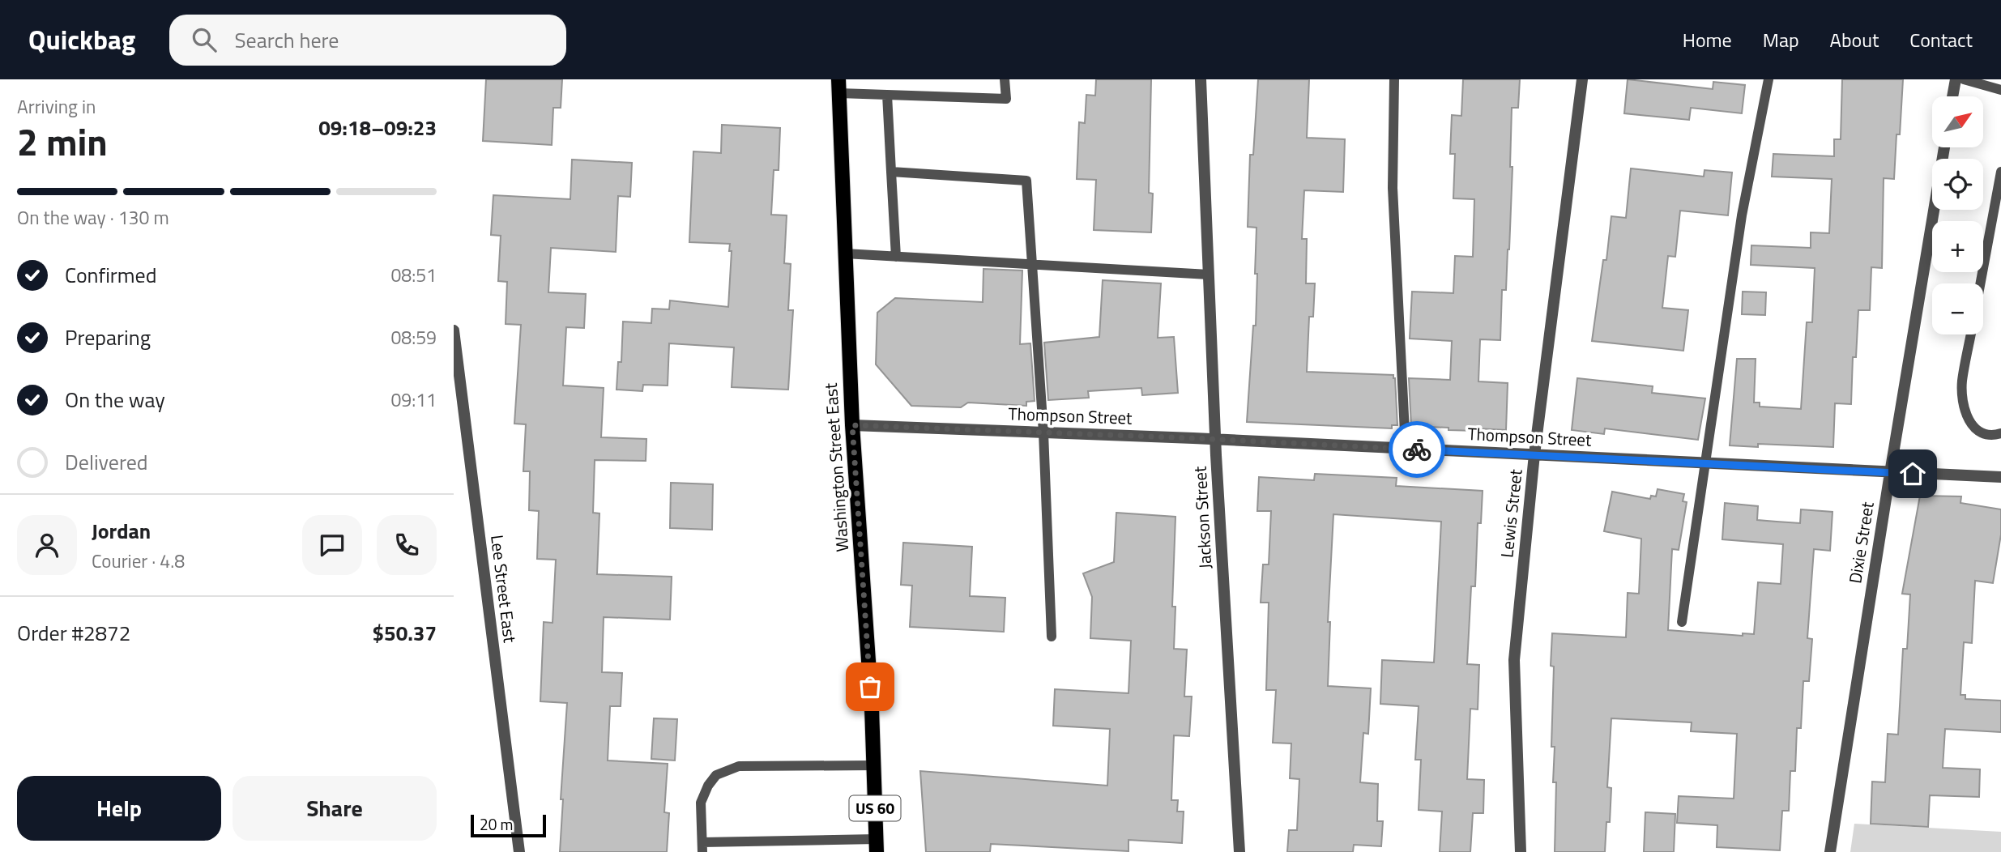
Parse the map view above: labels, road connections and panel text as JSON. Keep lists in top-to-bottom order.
{
  "streets": {
    "main road": ["Washington Street East", "US 60"],
    "street": [
      "Thompson Street",
      "Lewis Street",
      "Jackson Street",
      "Dixie Street",
      "Lee Street East"
    ]
  },
  "crossings": [
    ["Thompson Street", "Washington Street East"],
    ["Thompson Street", "Lewis Street"],
    ["Thompson Street", "Jackson Street"],
    ["Thompson Street", "Dixie Street"]
  ],
  "scale_bar": "20 m",
  "north": "top right",
  "page": {
    "header": "Quickbag",
    "search": "Search here",
    "nav": [
      "Home",
      "Map",
      "About",
      "Contact"
    ],
    "heading": ["2 min", "Arriving in", "09:18–09:23"],
    "panel": [
      "Jordan",
      "Courier · 4.8",
      "Order #2872",
      "$50.37"
    ],
    "map_buttons": ["+", "−"],
    "bar": "On the way · 130 m",
    "list": [
      ["Confirmed", "08:51"],
      ["Preparing", "08:59"],
      ["On the way", "09:11"],
      "Delivered"
    ],
    "buttons": ["Help", "Share"],
    "scale": "20 m"
  }
}
